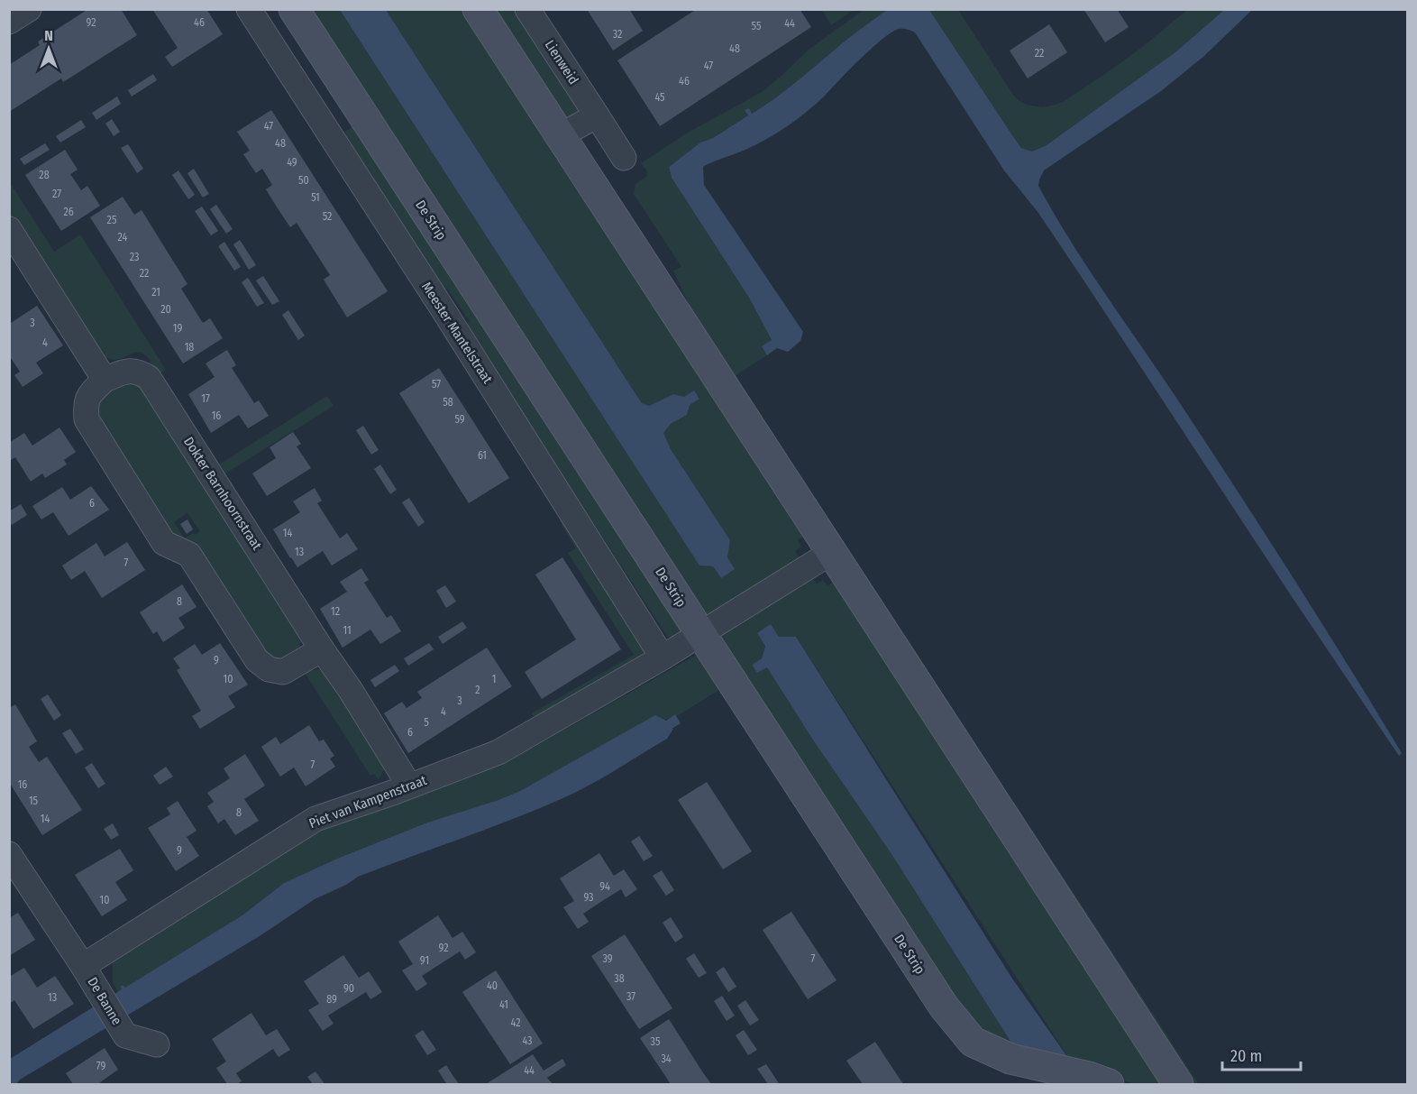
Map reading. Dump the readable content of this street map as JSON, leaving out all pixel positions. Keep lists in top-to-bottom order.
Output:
{
  "streets": {
    "street": [
      "Lienweid",
      "De Strip",
      "Meester Mantelstraat",
      "Dokter Barnhoornstraat",
      "Piet van Kampenstraat",
      "De Banne"
    ]
  },
  "crossings": [
    ["De Strip", "Piet van Kampenstraat"],
    ["Meester Mantelstraat", "Piet van Kampenstraat"],
    ["Dokter Barnhoornstraat", "Piet van Kampenstraat"],
    ["Piet van Kampenstraat", "De Banne"]
  ],
  "house_numbers": [
    "92",
    "46",
    "44",
    "55",
    "32",
    "48",
    "22",
    "47",
    "46",
    "45",
    "47",
    "48",
    "49",
    "28",
    "50",
    "27",
    "51",
    "26",
    "52",
    "25",
    "24",
    "23",
    "22",
    "21",
    "20",
    "3",
    "19",
    "4",
    "18",
    "57",
    "17",
    "58",
    "16",
    "59",
    "61",
    "6",
    "14",
    "13",
    "7",
    "8",
    "12",
    "11",
    "9",
    "10",
    "1",
    "2",
    "3",
    "4",
    "5",
    "6",
    "7",
    "16",
    "15",
    "8",
    "14",
    "9",
    "94",
    "93",
    "10",
    "92",
    "39",
    "7",
    "91",
    "38",
    "40",
    "90",
    "37",
    "13",
    "89",
    "41",
    "42",
    "43",
    "35",
    "34",
    "79",
    "44"
  ],
  "scale_bar": "20 m",
  "north": "top"
}
